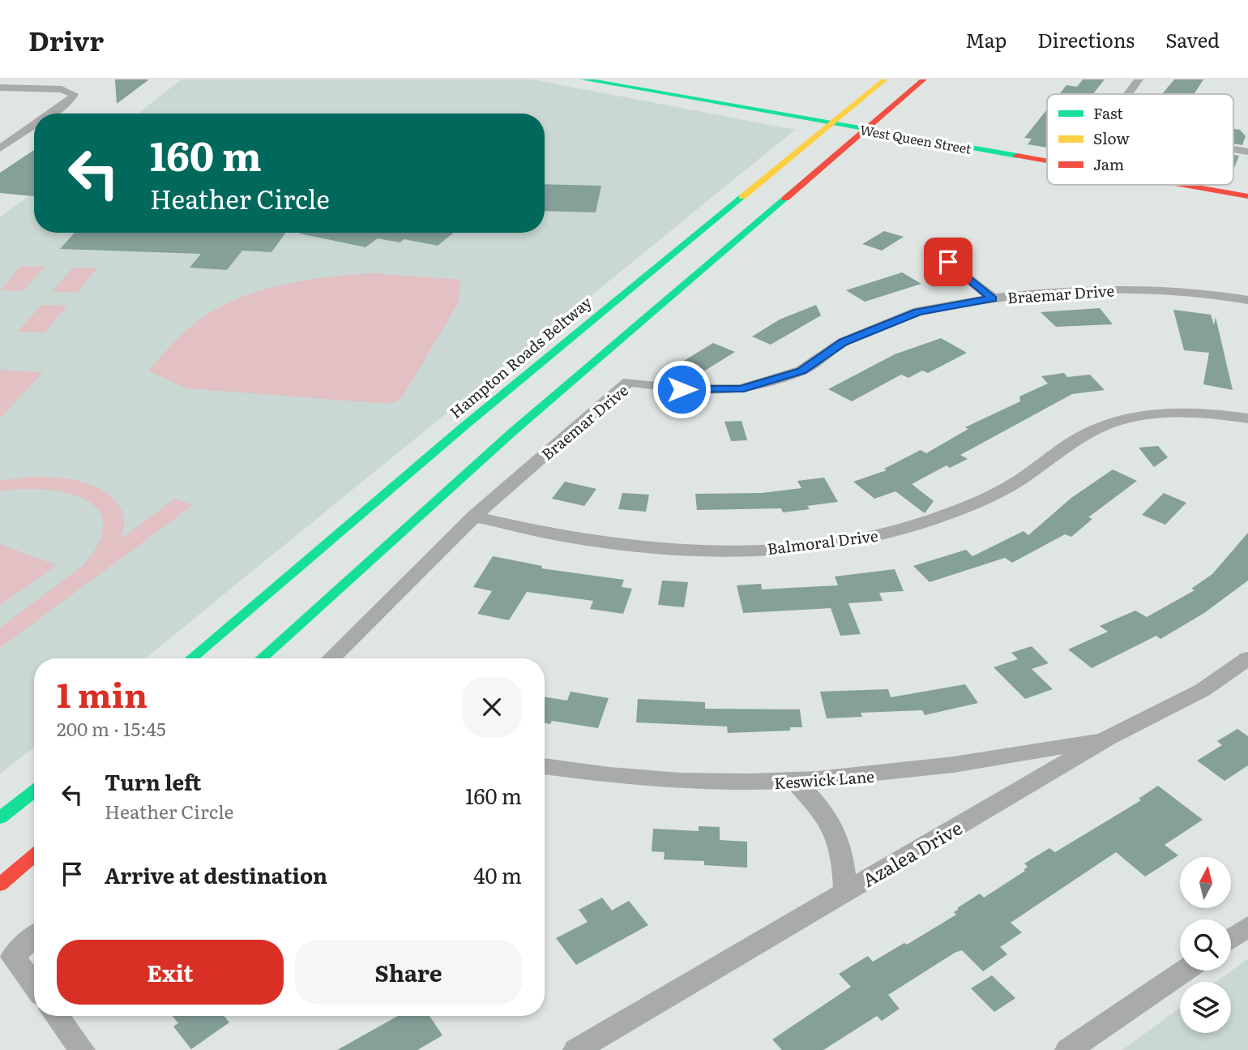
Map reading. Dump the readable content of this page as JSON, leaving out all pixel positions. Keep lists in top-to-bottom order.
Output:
{
  "streets": {
    "main road": ["West Queen Street", "Hampton Roads Beltway"],
    "street": [
      "Braemar Drive",
      "Balmoral Drive",
      "Keswick Lane",
      "Azalea Drive"
    ]
  },
  "crossings": [
    ["Braemar Drive", "Balmoral Drive"],
    ["Keswick Lane", "Azalea Drive"]
  ],
  "legend": ["Fast", "Slow", "Jam"],
  "north": "top",
  "page": {
    "header": "Drivr",
    "nav": ["Map", "Directions", "Saved"],
    "turn": ["160 m", "Heather Circle"],
    "heading": ["1 min", "200 m · 15:45"],
    "list": [
      {
        "name": "Turn left",
        "note": "Heather Circle",
        "value": "160 m"
      },
      {
        "name": "Arrive at destination",
        "value": "40 m"
      }
    ],
    "buttons": ["Exit", "Share"]
  }
}
